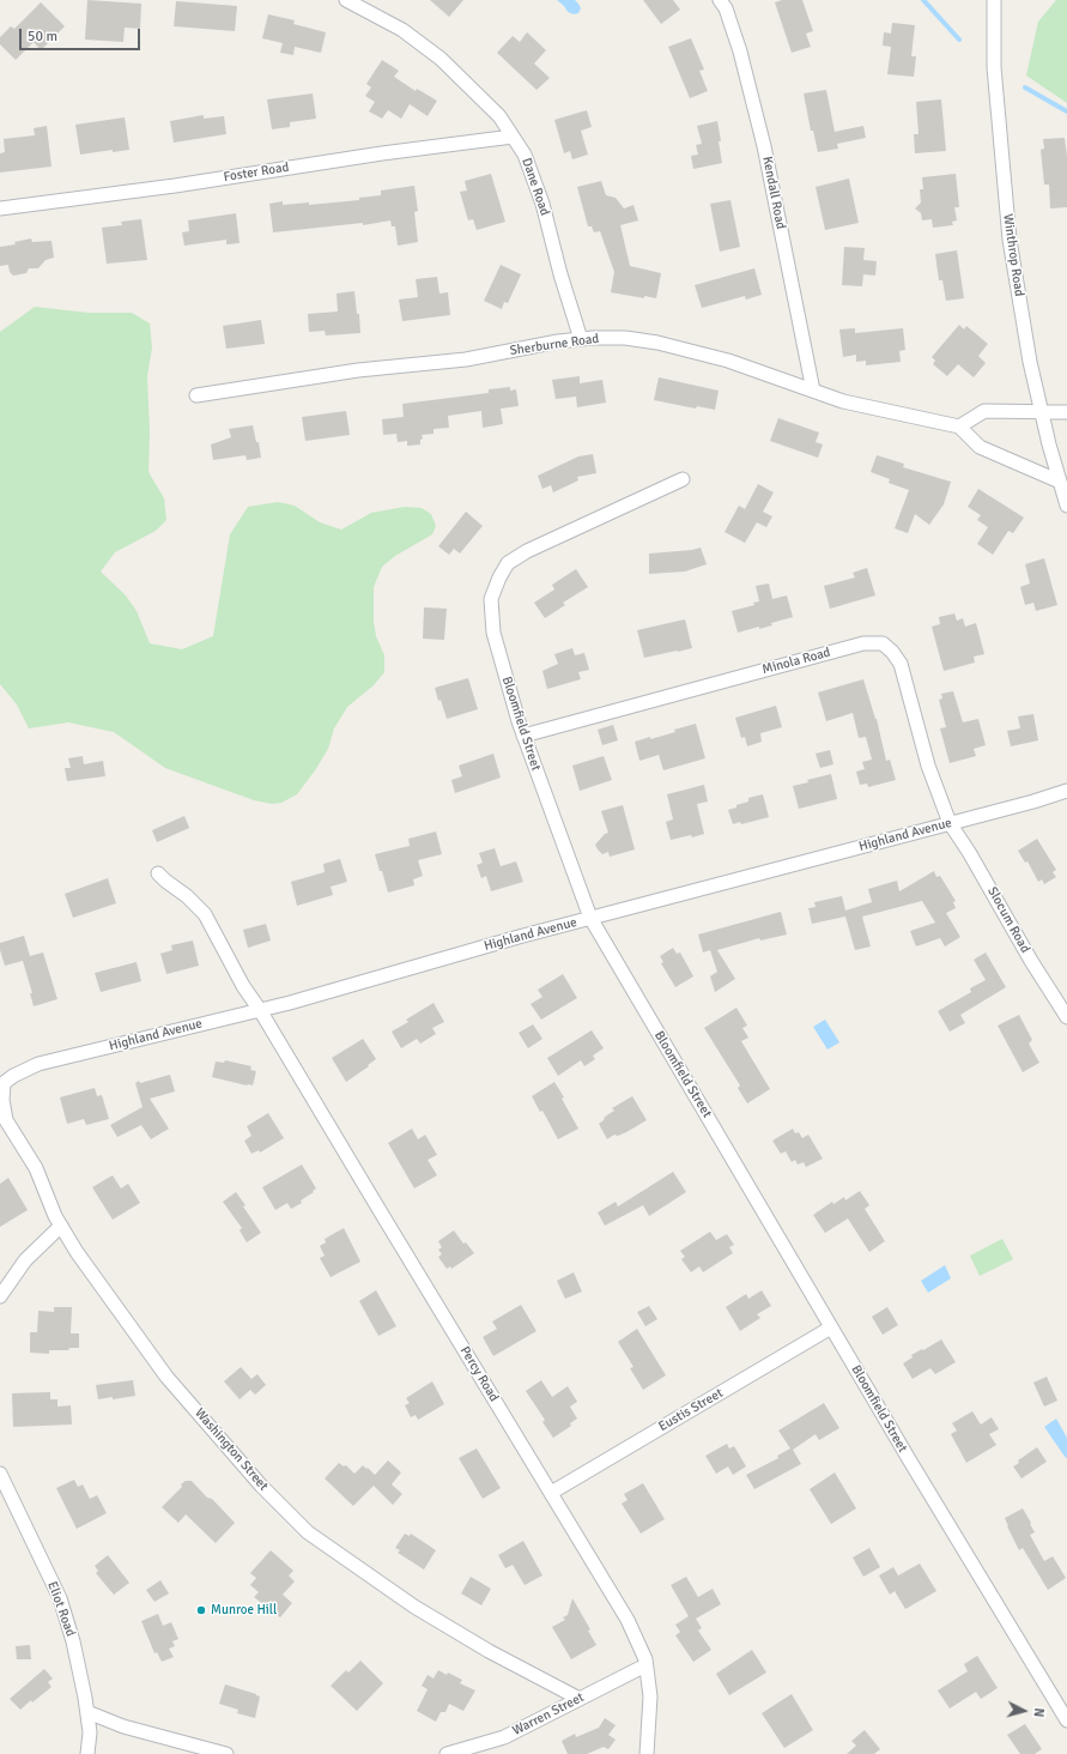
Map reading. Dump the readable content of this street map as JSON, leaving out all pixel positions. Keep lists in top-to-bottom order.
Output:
{
  "streets": {
    "street": [
      "Foster Road",
      "Dane Road",
      "Kendall Road",
      "Winthrop Road",
      "Sherburne Road",
      "Minola Road",
      "Bloomfield Street",
      "Highland Avenue",
      "Slocum Road",
      "Percy Road",
      "Eustis Street",
      "Washington Street",
      "Eliot Road",
      "Warren Street"
    ]
  },
  "crossings": [
    ["Foster Road", "Dane Road"],
    ["Dane Road", "Sherburne Road"],
    ["Kendall Road", "Sherburne Road"],
    ["Minola Road", "Bloomfield Street"],
    ["Minola Road", "Highland Avenue"],
    ["Minola Road", "Slocum Road"],
    ["Bloomfield Street", "Highland Avenue"],
    ["Bloomfield Street", "Eustis Street"],
    ["Highland Avenue", "Slocum Road"],
    ["Highland Avenue", "Percy Road"],
    ["Highland Avenue", "Washington Street"],
    ["Percy Road", "Eustis Street"],
    ["Percy Road", "Warren Street"],
    ["Washington Street", "Warren Street"]
  ],
  "places": ["Munroe Hill"],
  "scale_bar": "50 m",
  "north": "right"
}
